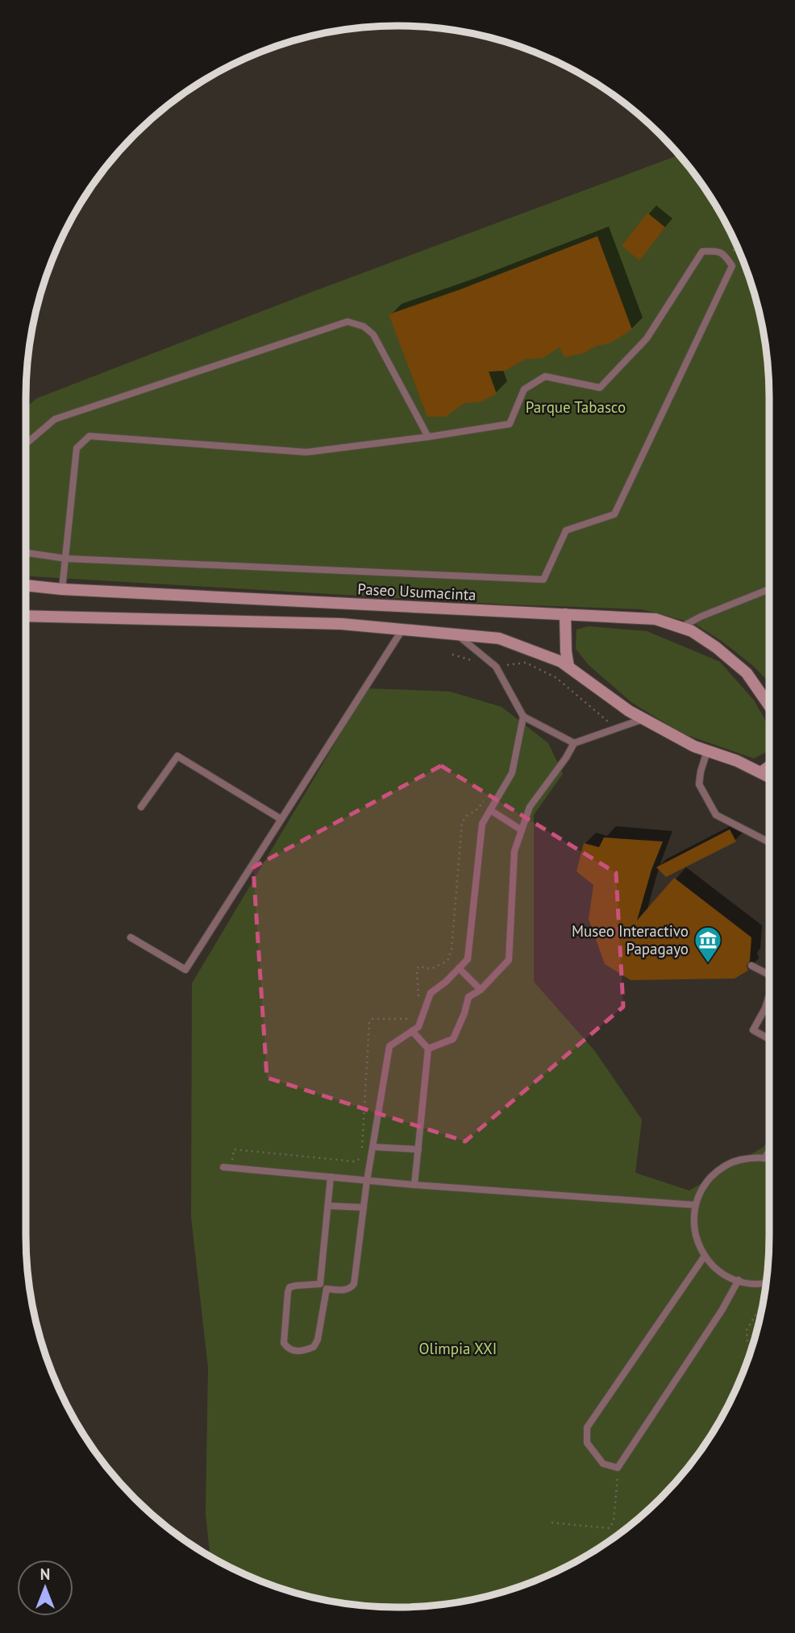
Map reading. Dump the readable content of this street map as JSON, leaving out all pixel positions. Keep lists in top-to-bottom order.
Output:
{
  "streets": {
    "main road": ["Paseo Usumacinta"]
  },
  "parks": ["Parque Tabasco", "Olimpia XXI"],
  "places": {
    "museum": ["Museo Interactivo Papagayo"]
  },
  "north": "top"
}
